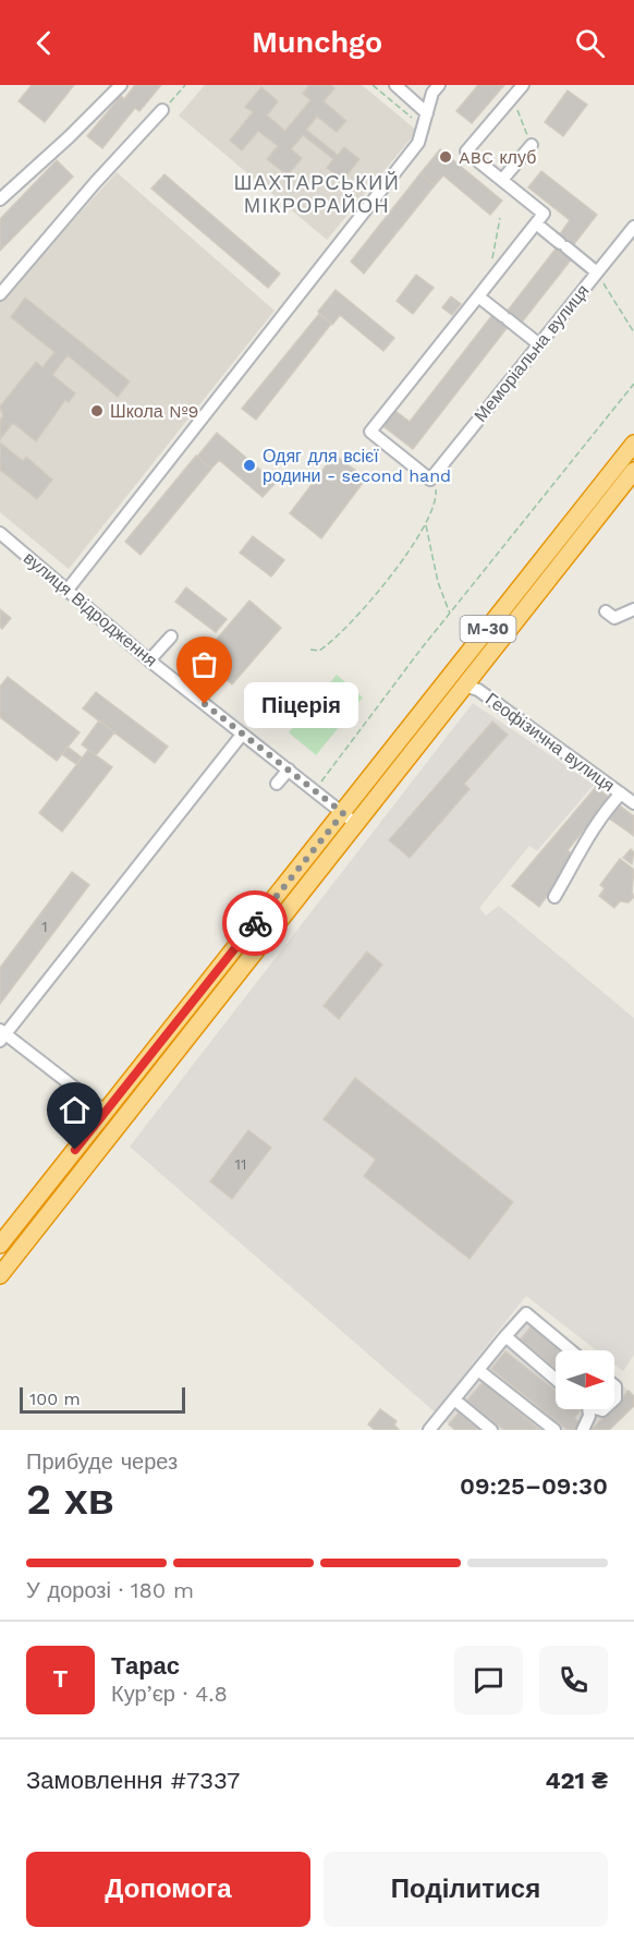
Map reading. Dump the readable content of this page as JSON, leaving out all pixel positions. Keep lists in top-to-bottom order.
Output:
{
  "streets": {
    "highway": ["М-30"],
    "street": ["Меморіальна вулиця", "вулиця Відродження", "Геофізична вулиця"]
  },
  "crossings": [
    ["вулиця Відродження", "М-30"],
    ["М-30", "Геофізична вулиця"]
  ],
  "districts": ["ШАХТАРСЬКИЙ МІКРОРАЙОН"],
  "places": [
    "ABC клуб",
    "Школа №9",
    "Одяг для всієї родини - second hand",
    "Піцерія"
  ],
  "house_numbers": ["1", "11"],
  "scale_bar": "100 m",
  "north": "right",
  "page": {
    "header": "Munchgo",
    "bubble": "Піцерія",
    "scale": "100 m",
    "heading": ["2 хв", "Прибуде через", "09:25–09:30"],
    "panel": [
      "Тарас",
      "Кур’єр · 4.8",
      "Замовлення #7337",
      "421 ₴"
    ],
    "bar": "У дорозі · 180 m",
    "round": "Т",
    "buttons": ["Допомога", "Поділитися"]
  }
}
